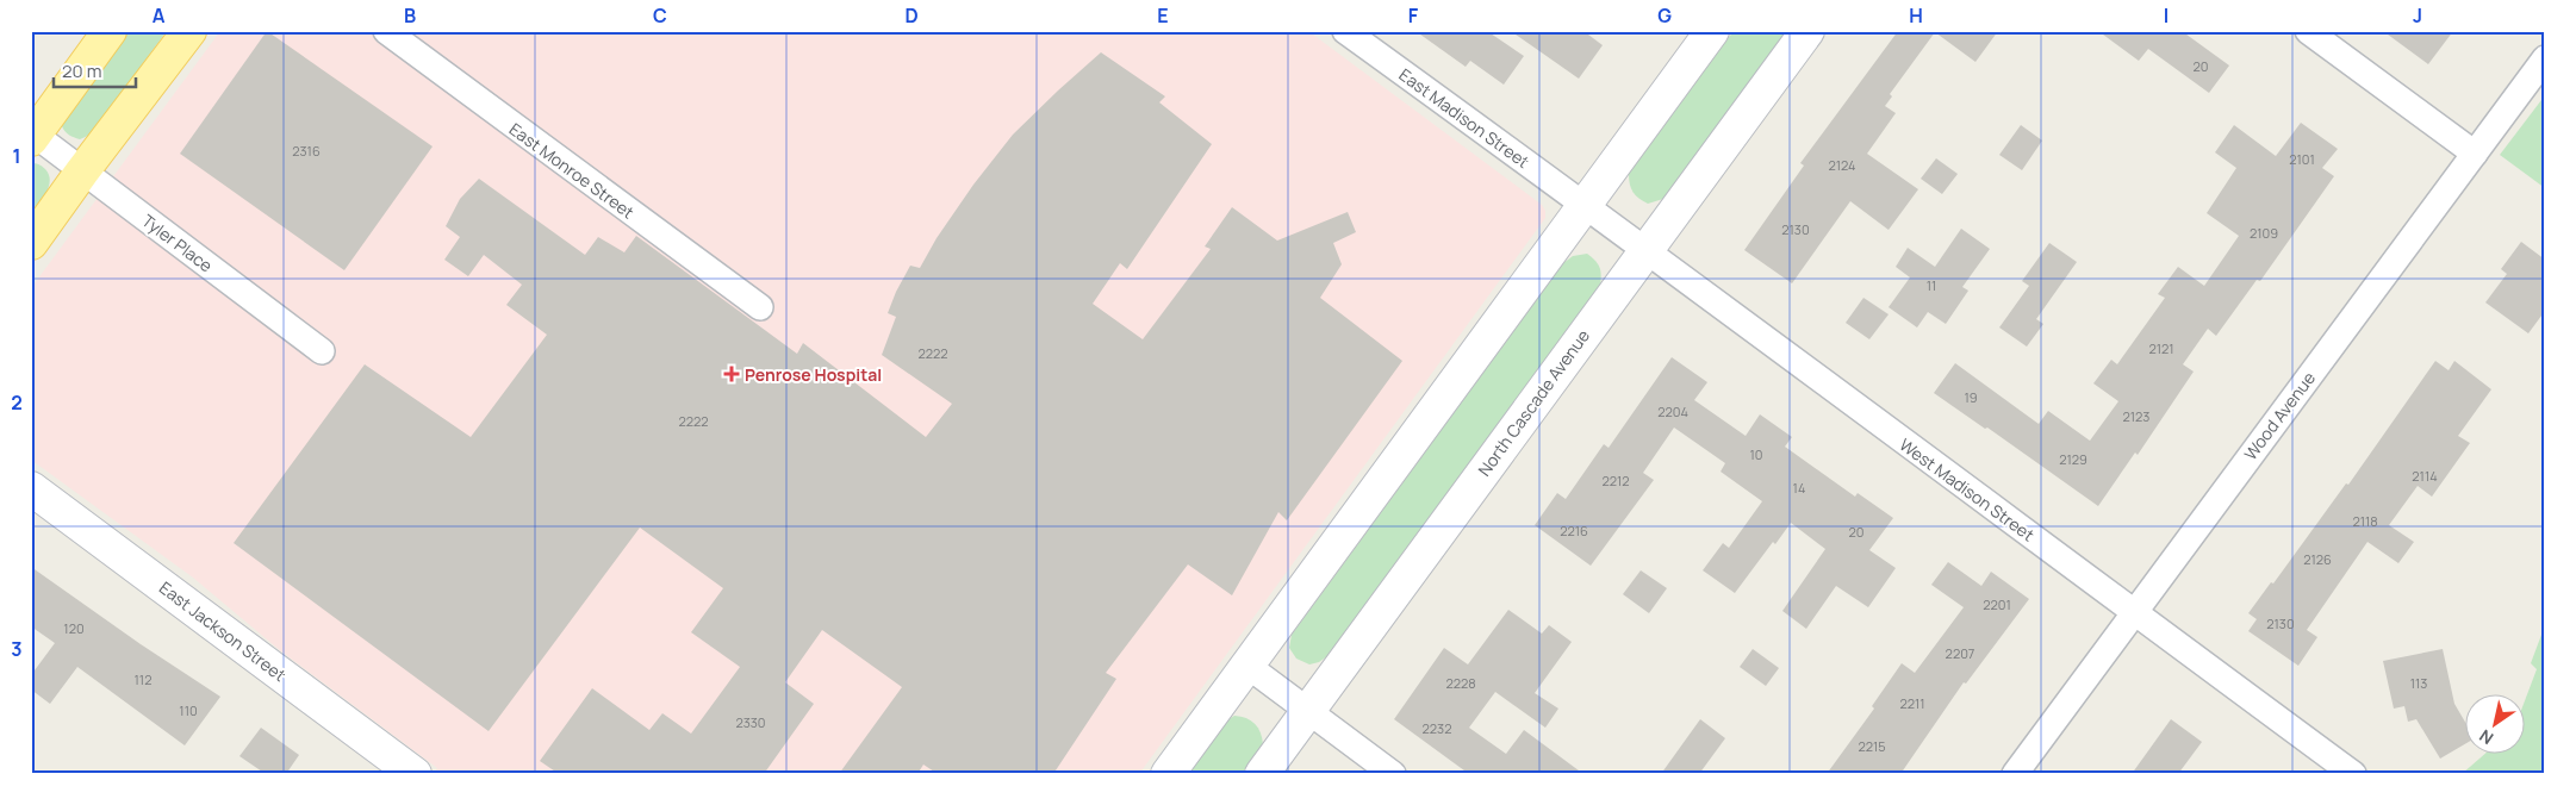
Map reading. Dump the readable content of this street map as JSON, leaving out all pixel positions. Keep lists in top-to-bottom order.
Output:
{
  "streets": {
    "main road": ["North Cascade Avenue", "East Jackson Street"],
    "street": [
      "East Madison Street",
      "East Monroe Street",
      "Tyler Place",
      "Wood Avenue",
      "West Madison Street"
    ]
  },
  "crossings": [
    ["East Madison Street", "West Madison Street"],
    ["North Cascade Avenue", "West Madison Street"],
    ["Wood Avenue", "West Madison Street"]
  ],
  "places": {
    "health": ["Penrose Hospital"]
  },
  "house_numbers": [
    "20",
    "2316",
    "2101",
    "2124",
    "2130",
    "2109",
    "11",
    "2121",
    "2222",
    "19",
    "2204",
    "2123",
    "2222",
    "10",
    "2129",
    "2114",
    "2212",
    "14",
    "2118",
    "2216",
    "20",
    "2126",
    "2201",
    "2130",
    "120",
    "2207",
    "112",
    "2228",
    "113",
    "2211",
    "110",
    "2330",
    "2232",
    "2215"
  ],
  "scale_bar": "20 m",
  "north": "bottom left",
  "grid": {
    "columns": [
      "A",
      "B",
      "C",
      "D",
      "E",
      "F",
      "G",
      "H",
      "I",
      "J"
    ],
    "rows": ["1", "2", "3"]
  }
}
